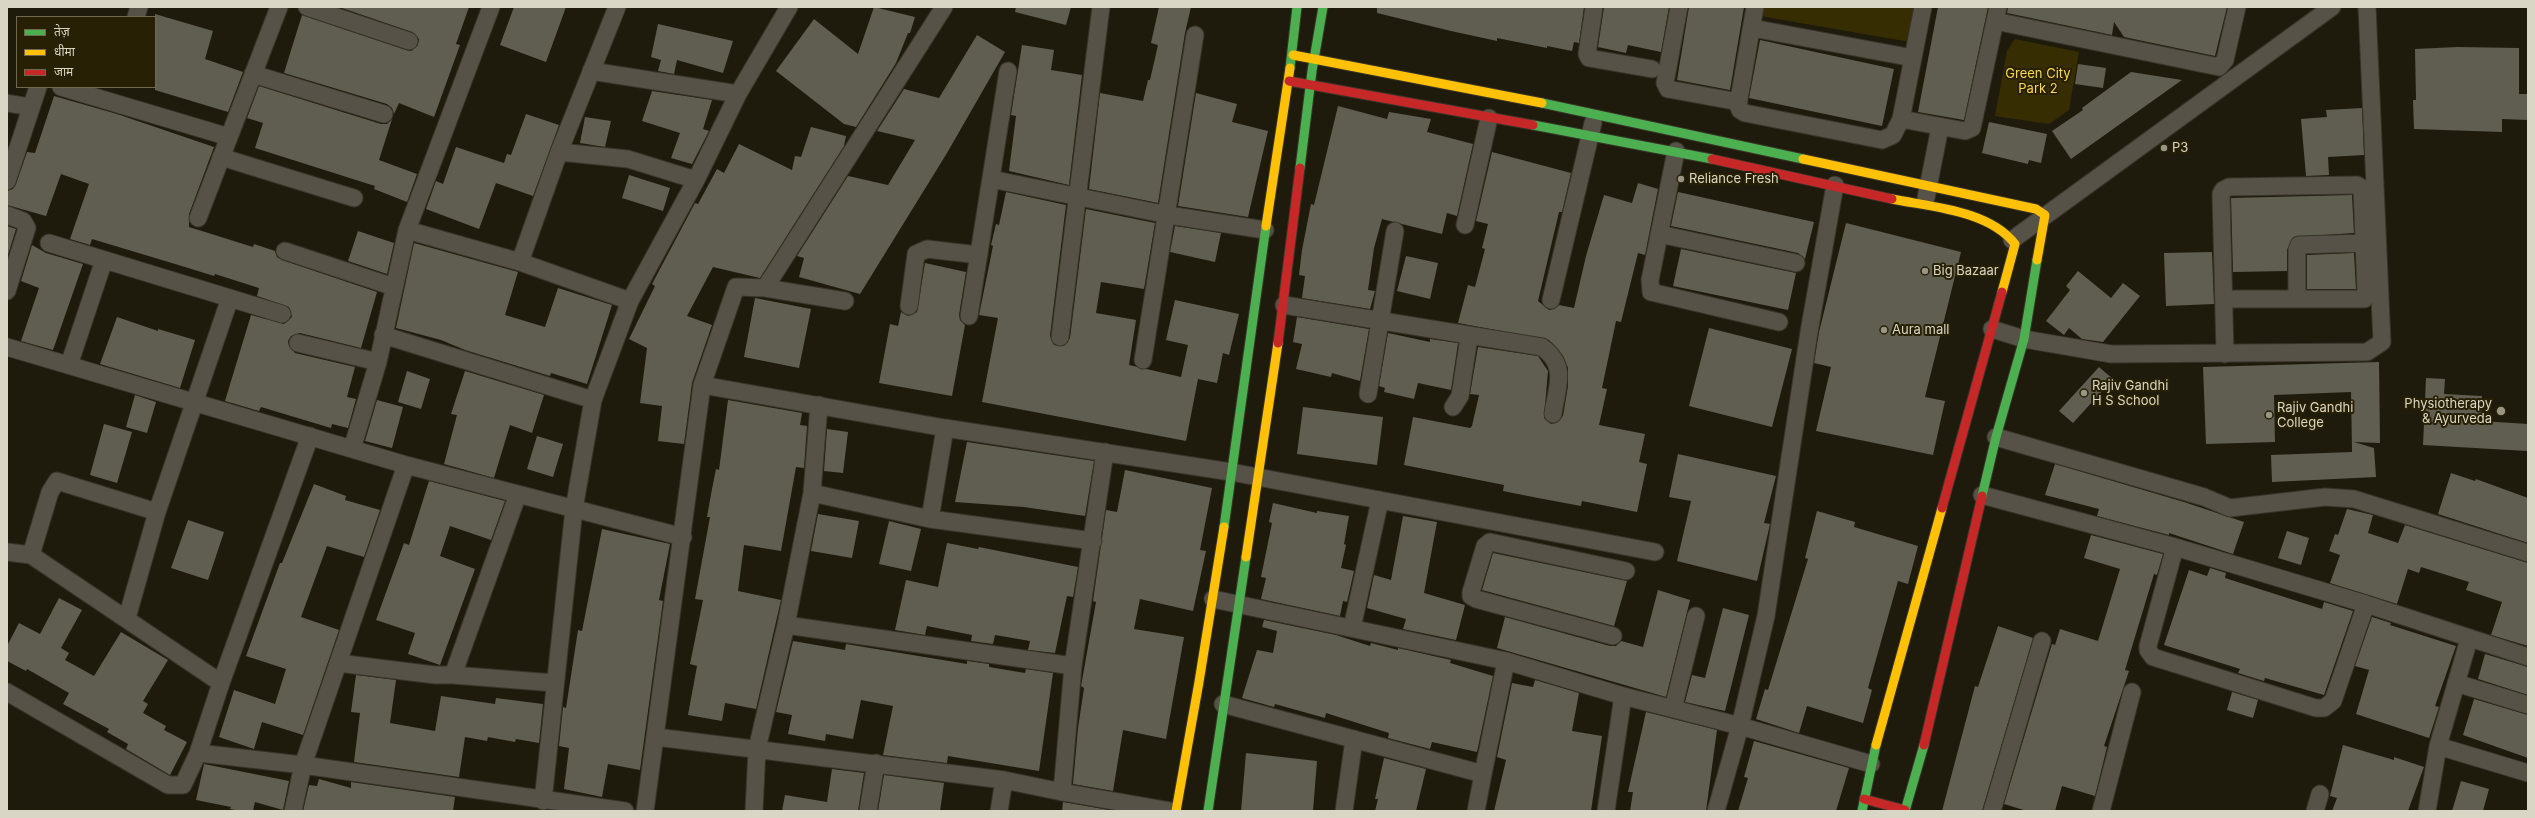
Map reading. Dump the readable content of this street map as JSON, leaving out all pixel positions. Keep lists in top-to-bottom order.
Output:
{
  "parks": ["Green City Park 2"],
  "places": [
    "P3",
    "Reliance Fresh",
    "Big Bazaar",
    "Aura mall",
    "Rajiv Gandhi H S School",
    "Physiotherapy & Ayurveda",
    "Rajiv Gandhi College"
  ],
  "legend": ["तेज़", "धीमा", "जाम"]
}
